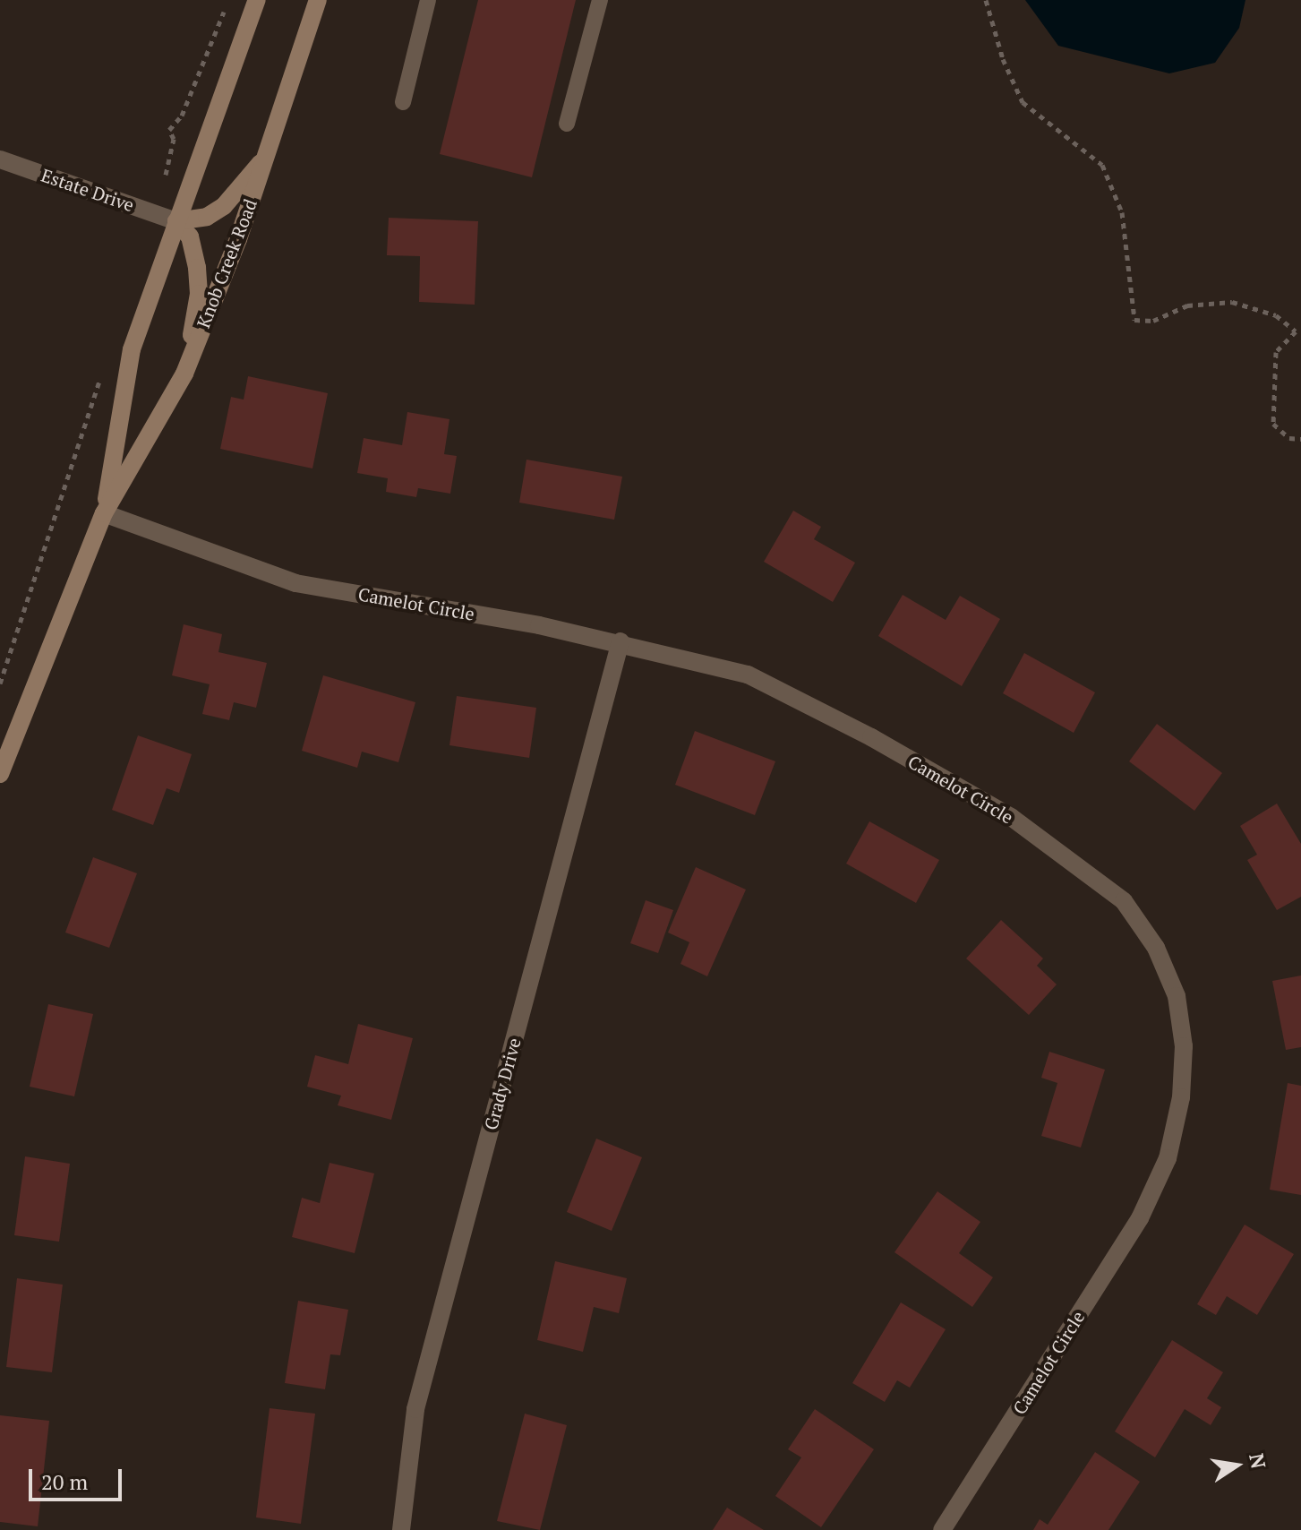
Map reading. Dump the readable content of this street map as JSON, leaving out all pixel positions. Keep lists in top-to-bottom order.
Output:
{
  "streets": {
    "main road": ["Knob Creek Road"],
    "street": ["Estate Drive", "Camelot Circle", "Grady Drive"]
  },
  "crossings": [
    ["Estate Drive", "Knob Creek Road"],
    ["Knob Creek Road", "Camelot Circle"],
    ["Camelot Circle", "Grady Drive"]
  ],
  "scale_bar": "20 m",
  "north": "right"
}
